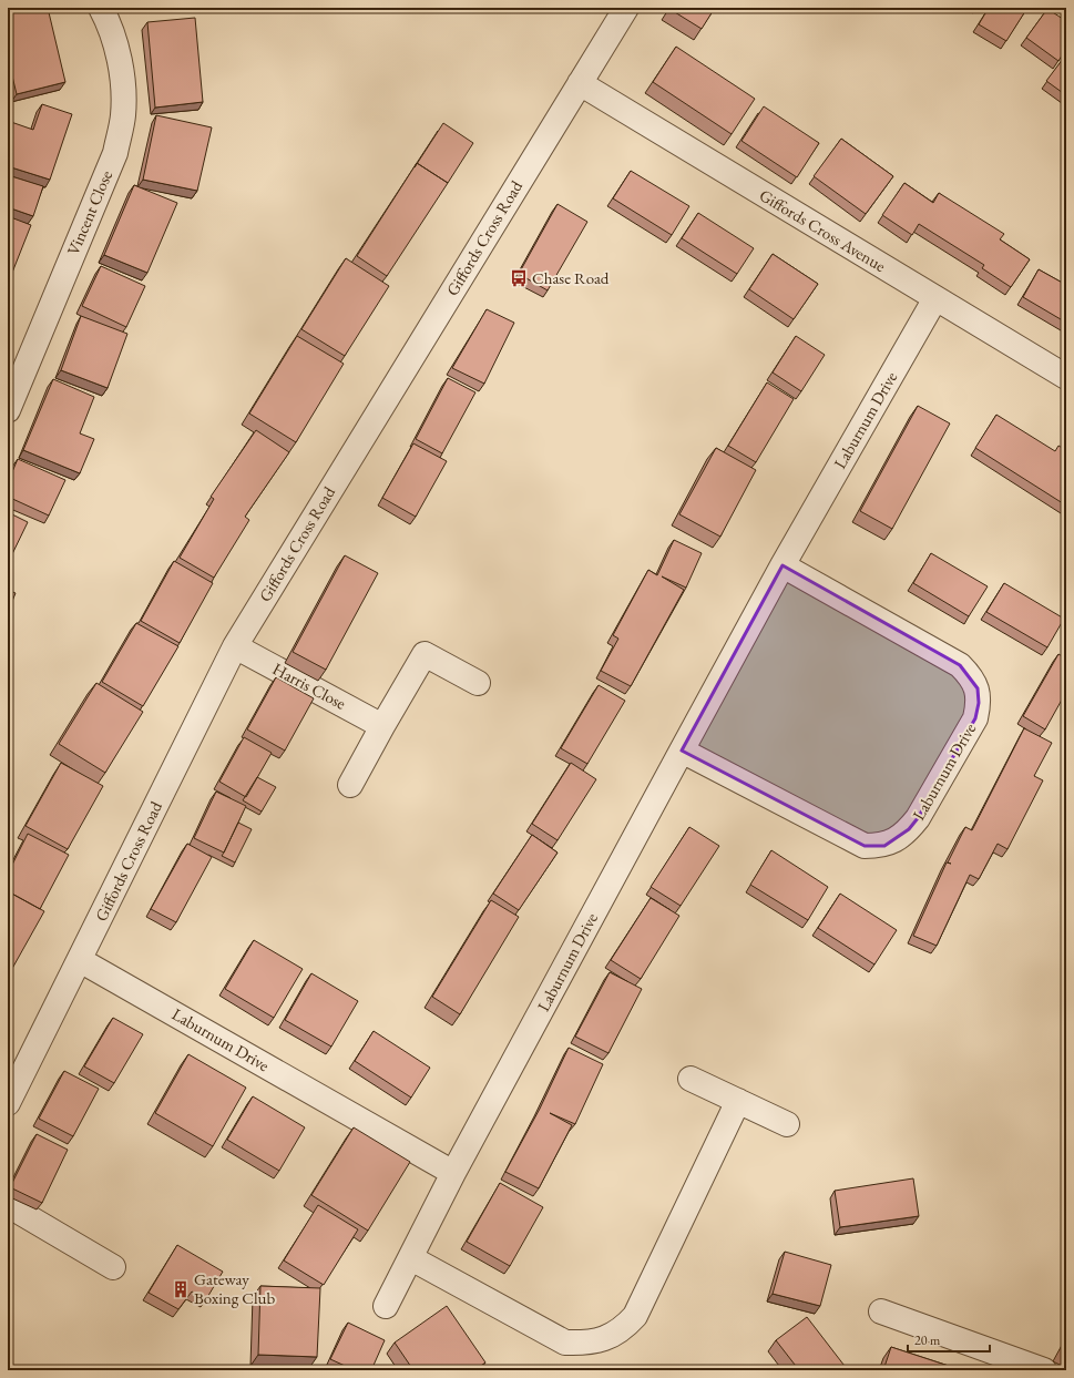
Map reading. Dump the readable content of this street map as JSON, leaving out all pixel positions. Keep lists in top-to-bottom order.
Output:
{
  "streets": {
    "street": [
      "Vincent Close",
      "Giffords Cross Avenue",
      "Giffords Cross Road",
      "Laburnum Drive",
      "Harris Close"
    ]
  },
  "crossings": [
    ["Giffords Cross Avenue", "Giffords Cross Road"],
    ["Giffords Cross Avenue", "Laburnum Drive"],
    ["Giffords Cross Road", "Laburnum Drive"],
    ["Giffords Cross Road", "Harris Close"]
  ],
  "places": {
    "bus stop": ["Chase Road"],
    "building": ["Gateway Boxing Club"]
  },
  "scale_bar": "20 m"
}
